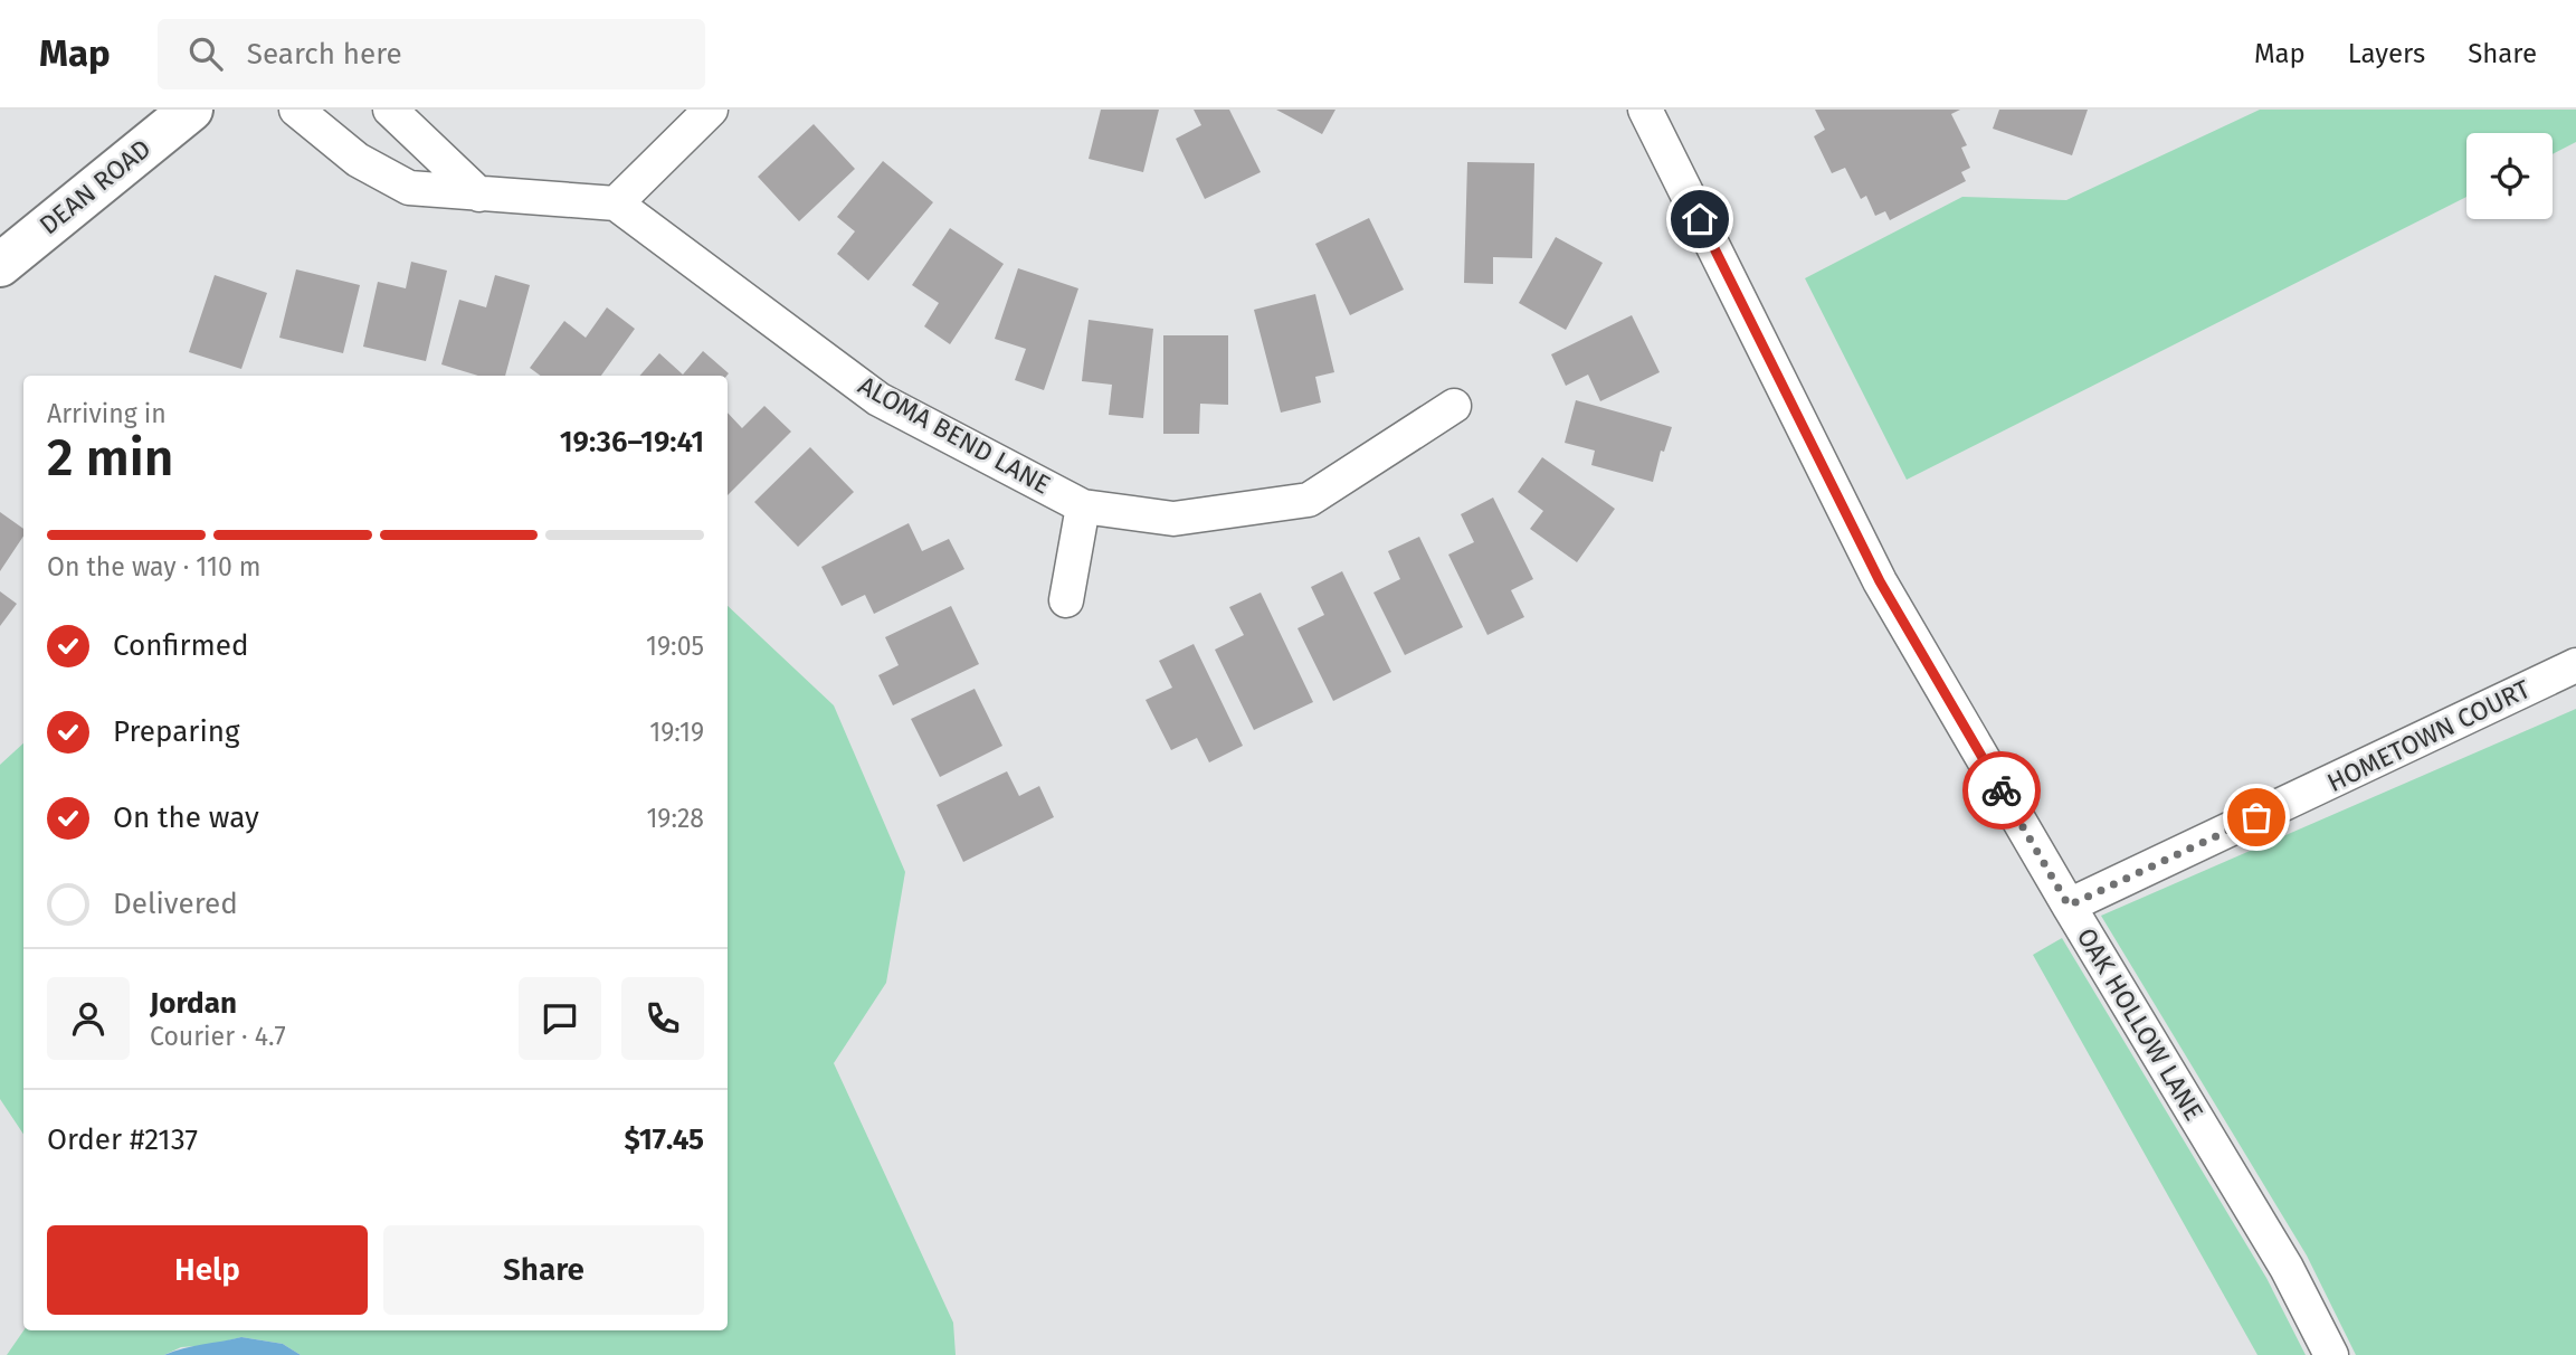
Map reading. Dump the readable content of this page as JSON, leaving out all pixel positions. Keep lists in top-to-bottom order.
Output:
{
  "streets": {
    "main road": ["DEAN ROAD"],
    "street": ["ALOMA BEND LANE", "HOMETOWN COURT", "OAK HOLLOW LANE"]
  },
  "crossings": [
    ["HOMETOWN COURT", "OAK HOLLOW LANE"]
  ],
  "page": {
    "header": "Map",
    "search": "Search here",
    "nav": ["Map", "Layers", "Share"],
    "heading": ["2 min", "Arriving in", "19:36–19:41"],
    "panel": [
      "Jordan",
      "Courier · 4.7",
      "Order #2137",
      "$17.45"
    ],
    "bar": "On the way · 110 m",
    "list": [
      ["Confirmed", "19:05"],
      ["Preparing", "19:19"],
      ["On the way", "19:28"],
      "Delivered"
    ],
    "buttons": ["Help", "Share"]
  }
}
